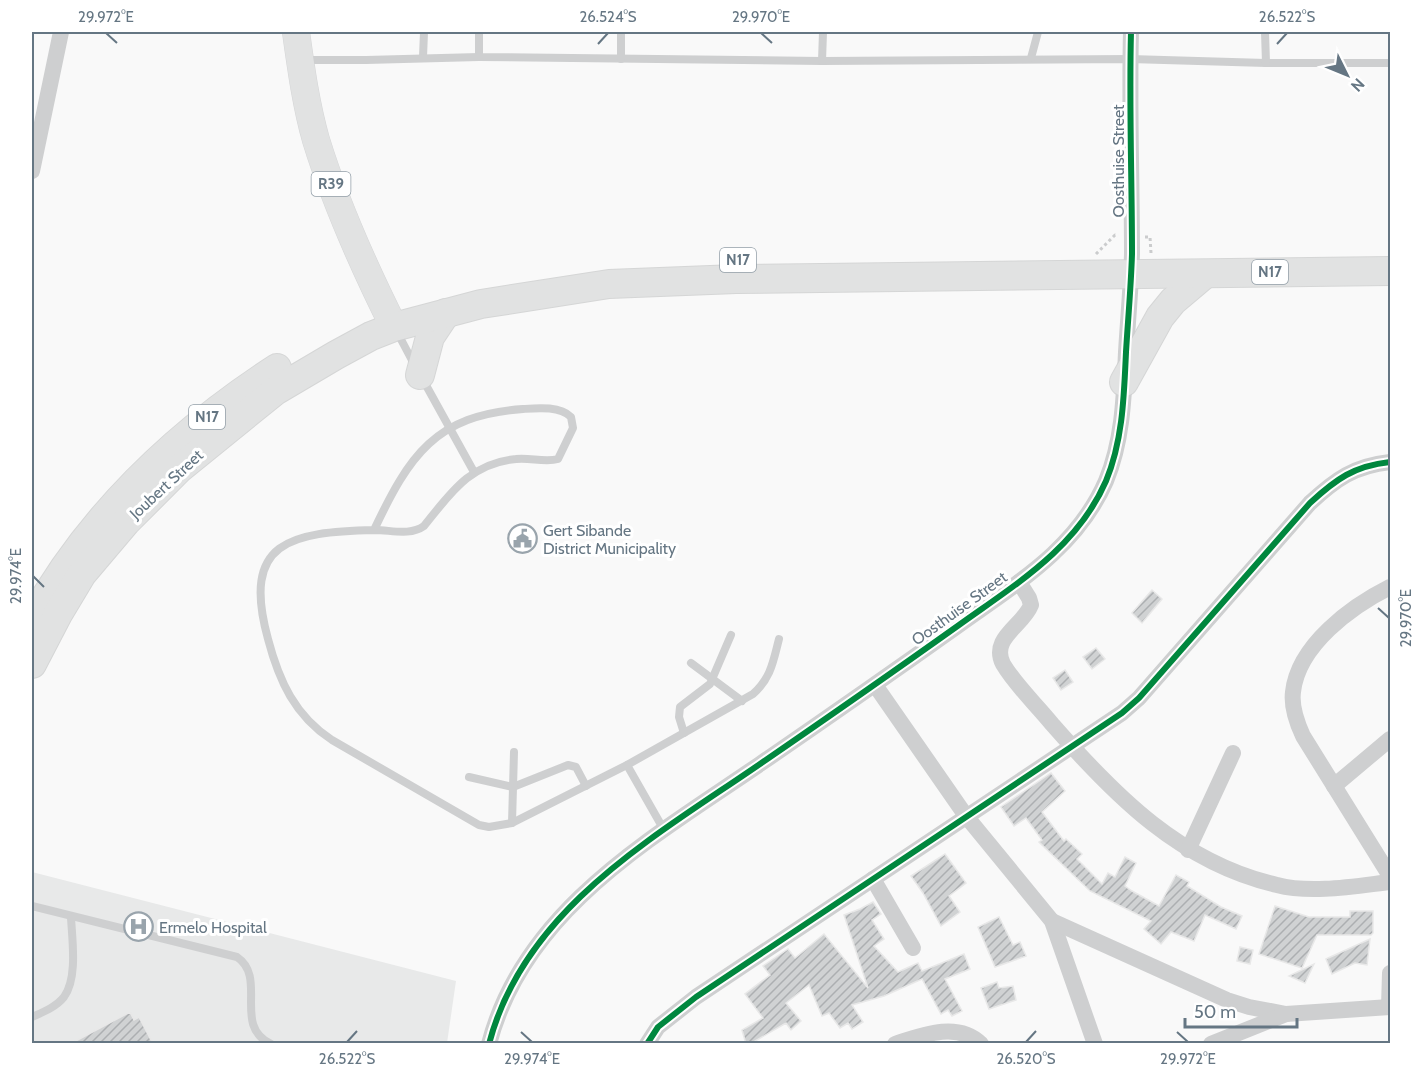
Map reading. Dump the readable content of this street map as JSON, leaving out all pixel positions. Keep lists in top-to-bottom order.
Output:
{
  "streets": {
    "highway": ["N17", "Joubert Street"],
    "main road": ["R39"],
    "street": ["Oosthuise Street"]
  },
  "crossings": [
    ["Oosthuise Street", "N17"],
    ["R39", "N17"],
    ["R39", "Joubert Street"],
    ["N17", "Joubert Street"]
  ],
  "places": {
    "public building": ["Gert Sibande District Municipality"],
    "hospital": ["Ermelo Hospital"]
  },
  "scale_bar": "50 m",
  "north": "bottom right",
  "coordinates": [
    "29.972°E",
    "26.524°S",
    "29.970°E",
    "26.522°S",
    "29.974°E",
    "26.520°S"
  ]
}
